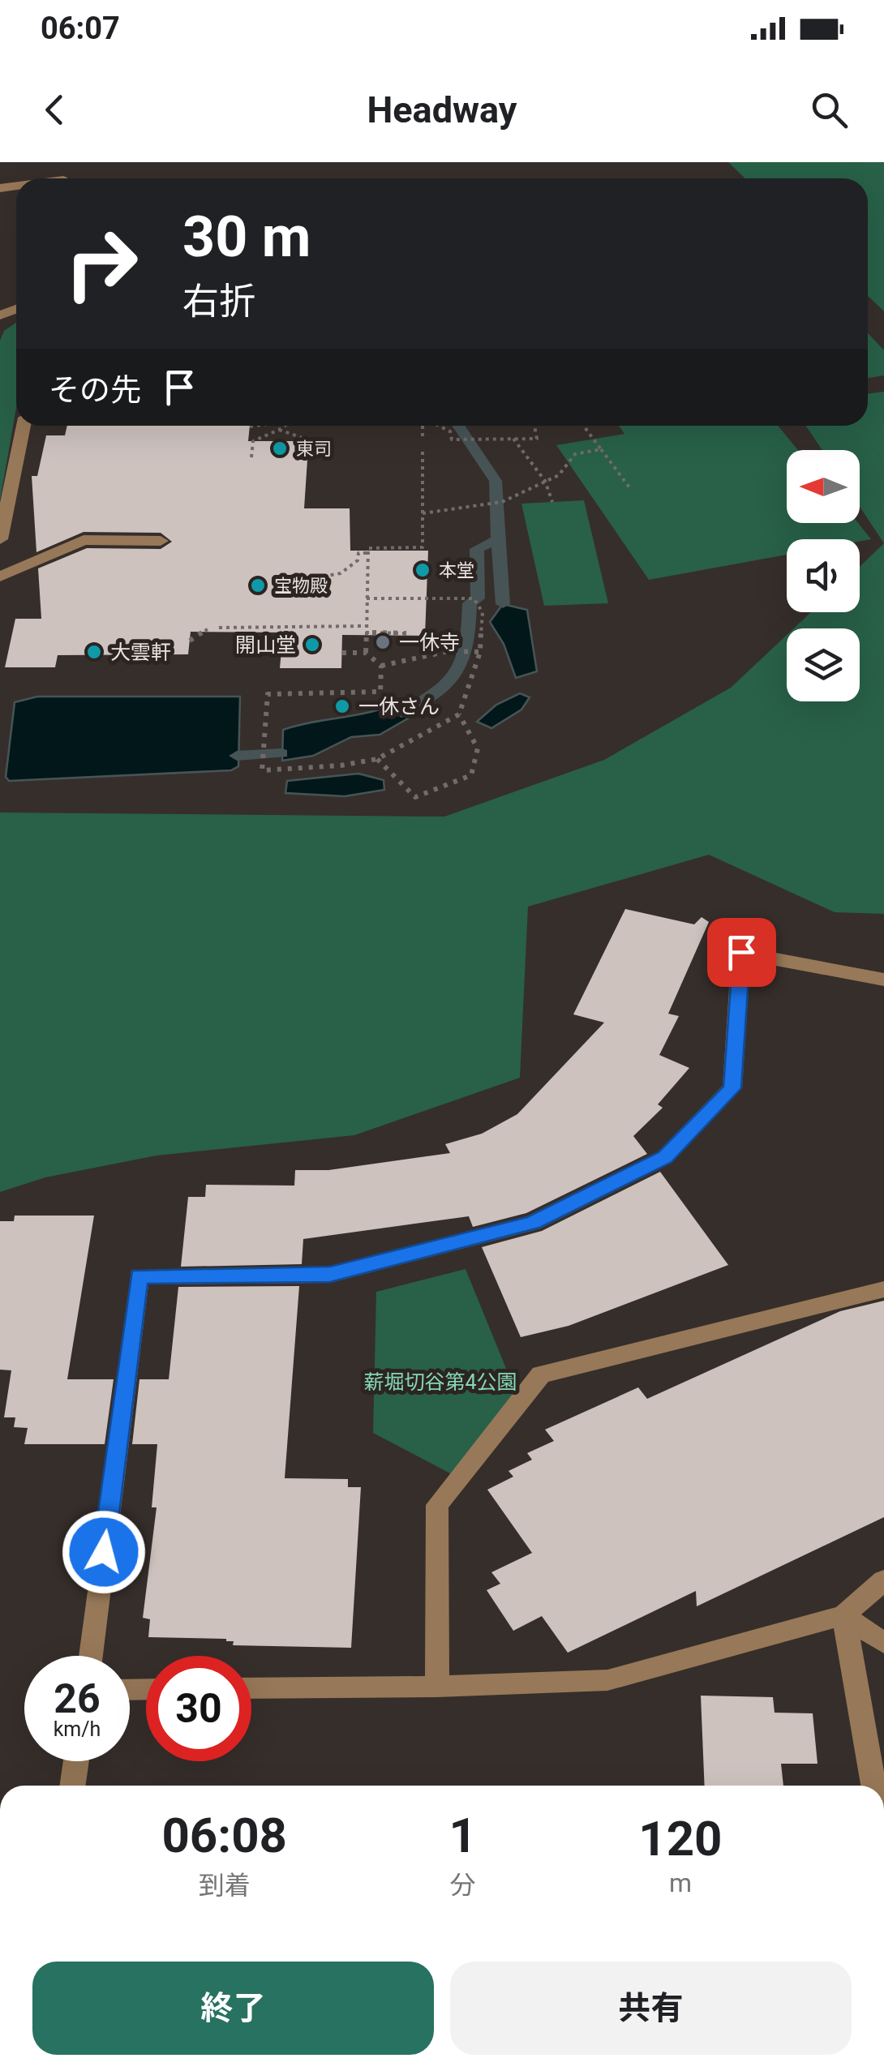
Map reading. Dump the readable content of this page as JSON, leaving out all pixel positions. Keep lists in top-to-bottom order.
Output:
{
  "parks": ["薪堀切谷第4公園"],
  "places": [
    "東司",
    "本堂",
    "宝物殿",
    "一休寺",
    "開山堂",
    "大雲軒",
    "一休さん"
  ],
  "north": "left",
  "page": {
    "status": "06:07",
    "header": "Headway",
    "turn": ["30 m", "右折"],
    "then": "その先",
    "speed": "26 km/h",
    "limit": "30",
    "eta": [
      "06:08",
      "到着",
      "1",
      "分",
      "120",
      "m"
    ],
    "buttons": ["終了", "共有"]
  }
}
